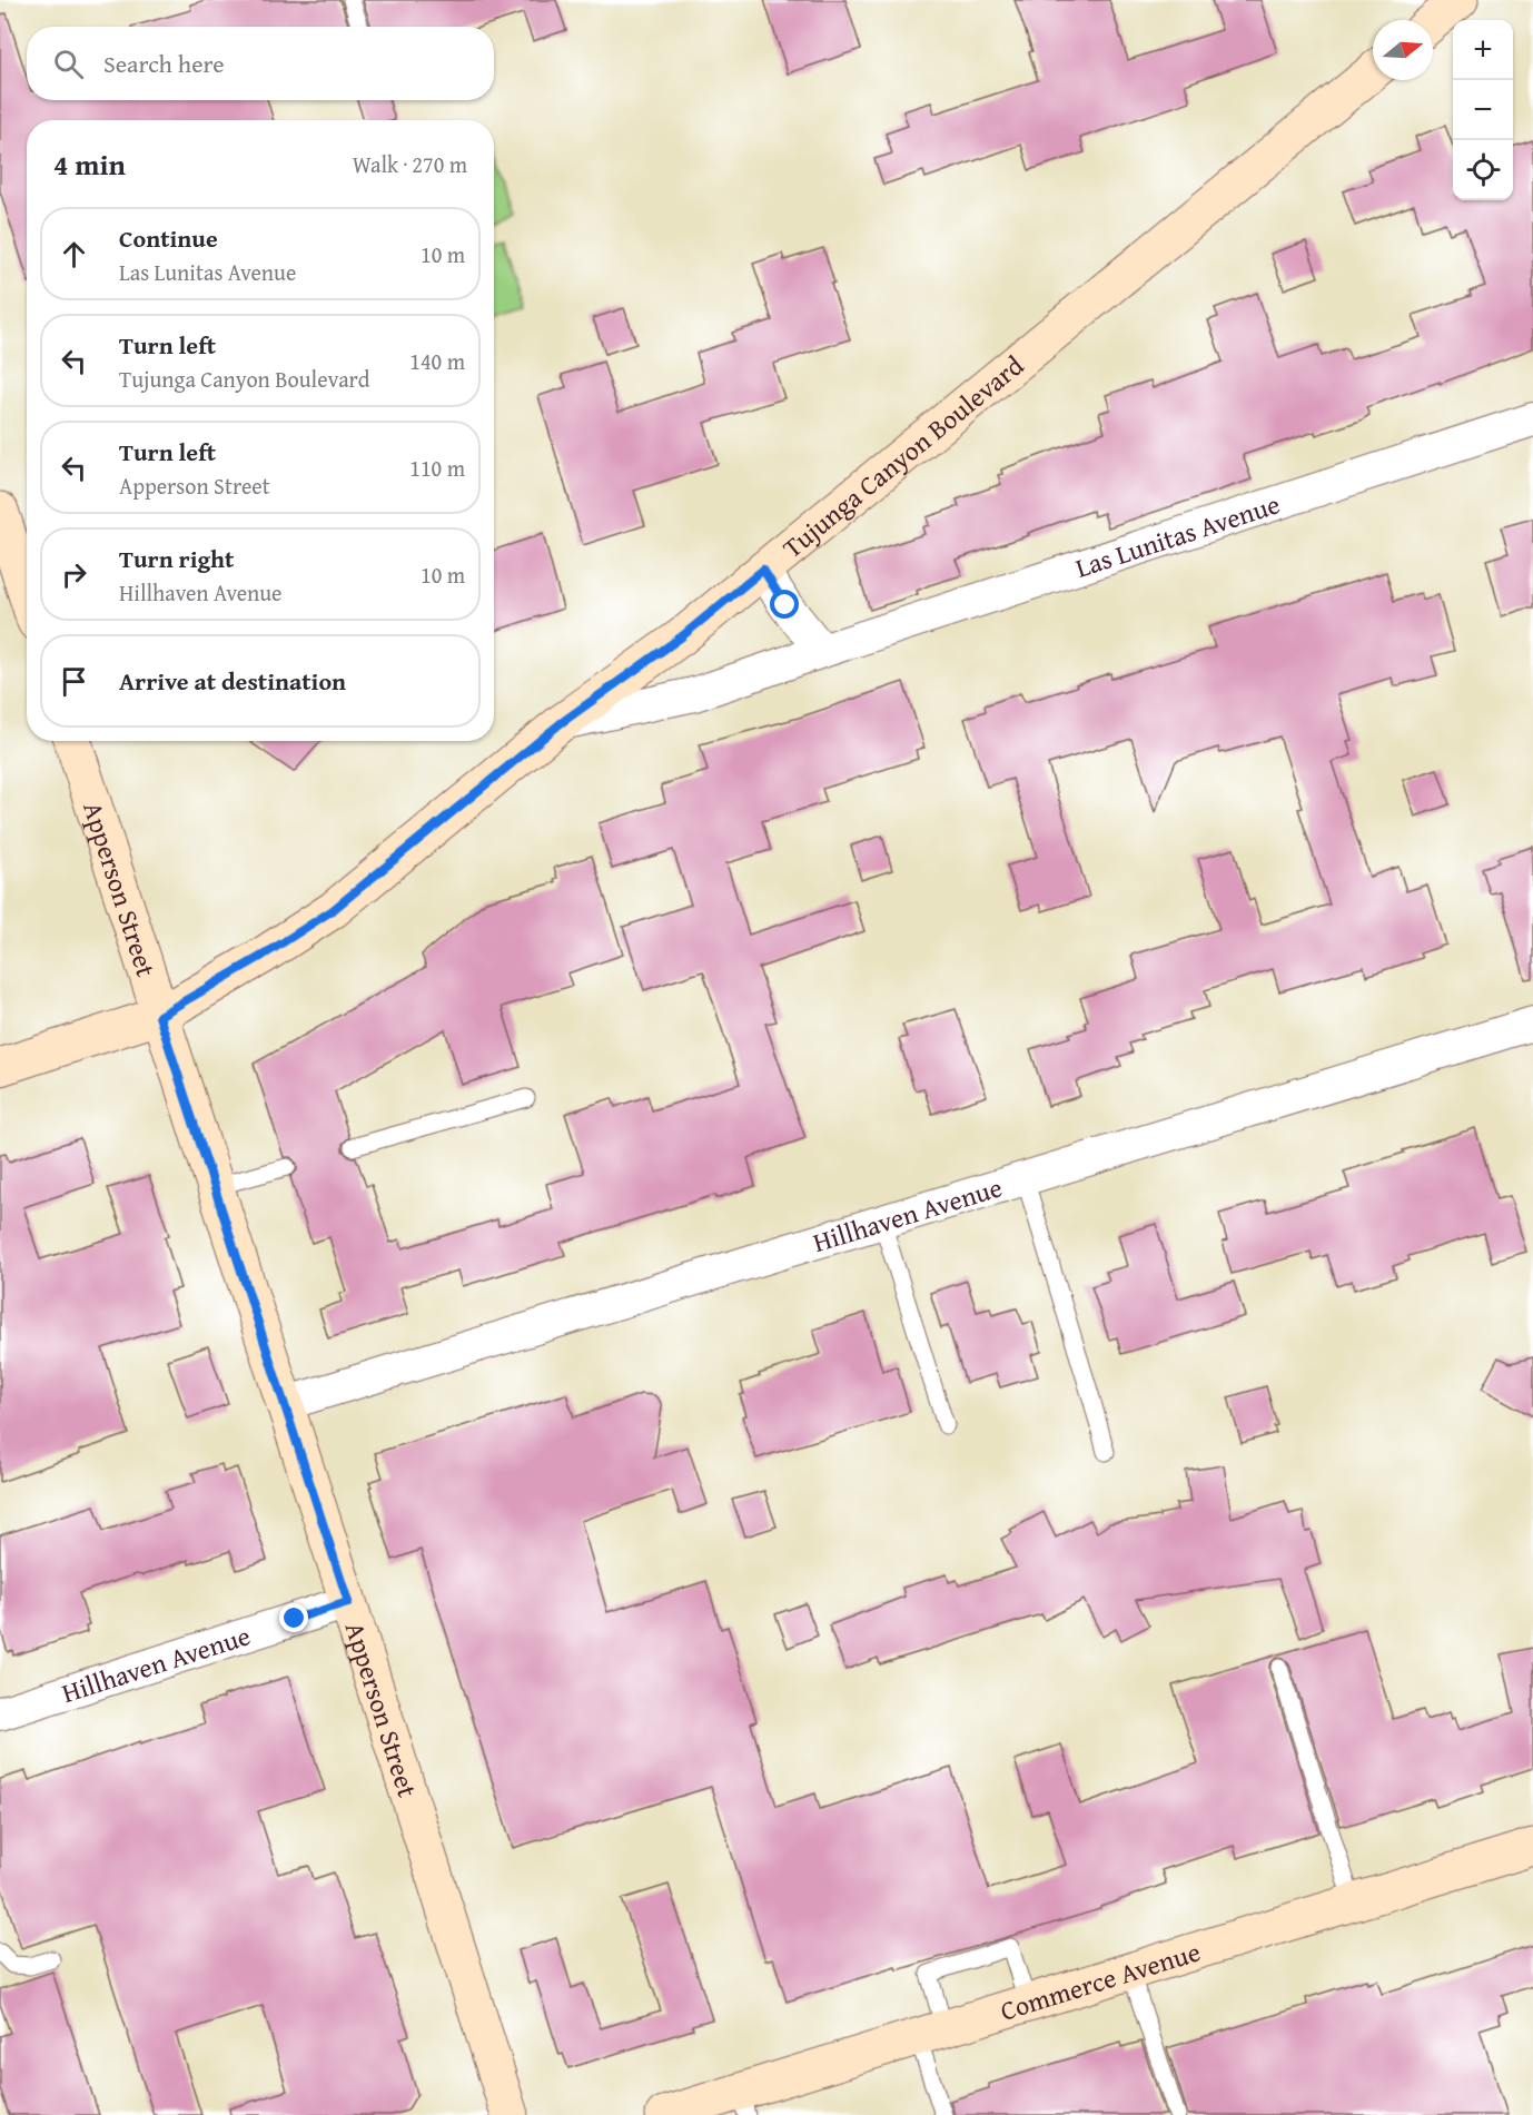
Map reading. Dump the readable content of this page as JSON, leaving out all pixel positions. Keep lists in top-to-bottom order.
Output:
{
  "streets": {
    "street": [
      "Tujunga Canyon Boulevard",
      "Las Lunitas Avenue",
      "Apperson Street",
      "Hillhaven Avenue",
      "Commerce Avenue"
    ]
  },
  "crossings": [
    ["Tujunga Canyon Boulevard", "Las Lunitas Avenue"],
    ["Tujunga Canyon Boulevard", "Apperson Street"],
    ["Apperson Street", "Hillhaven Avenue"]
  ],
  "north": "right",
  "page": {
    "map_buttons": ["+", "−"],
    "search": "Search here",
    "heading": ["4 min", "Walk · 270 m"],
    "list": [
      ["Continue", "Las Lunitas Avenue", "10 m"],
      ["Turn left", "Tujunga Canyon Boulevard", "140 m"],
      ["Turn left", "Apperson Street", "110 m"],
      ["Turn right", "Hillhaven Avenue", "10 m"],
      "Arrive at destination"
    ]
  }
}
